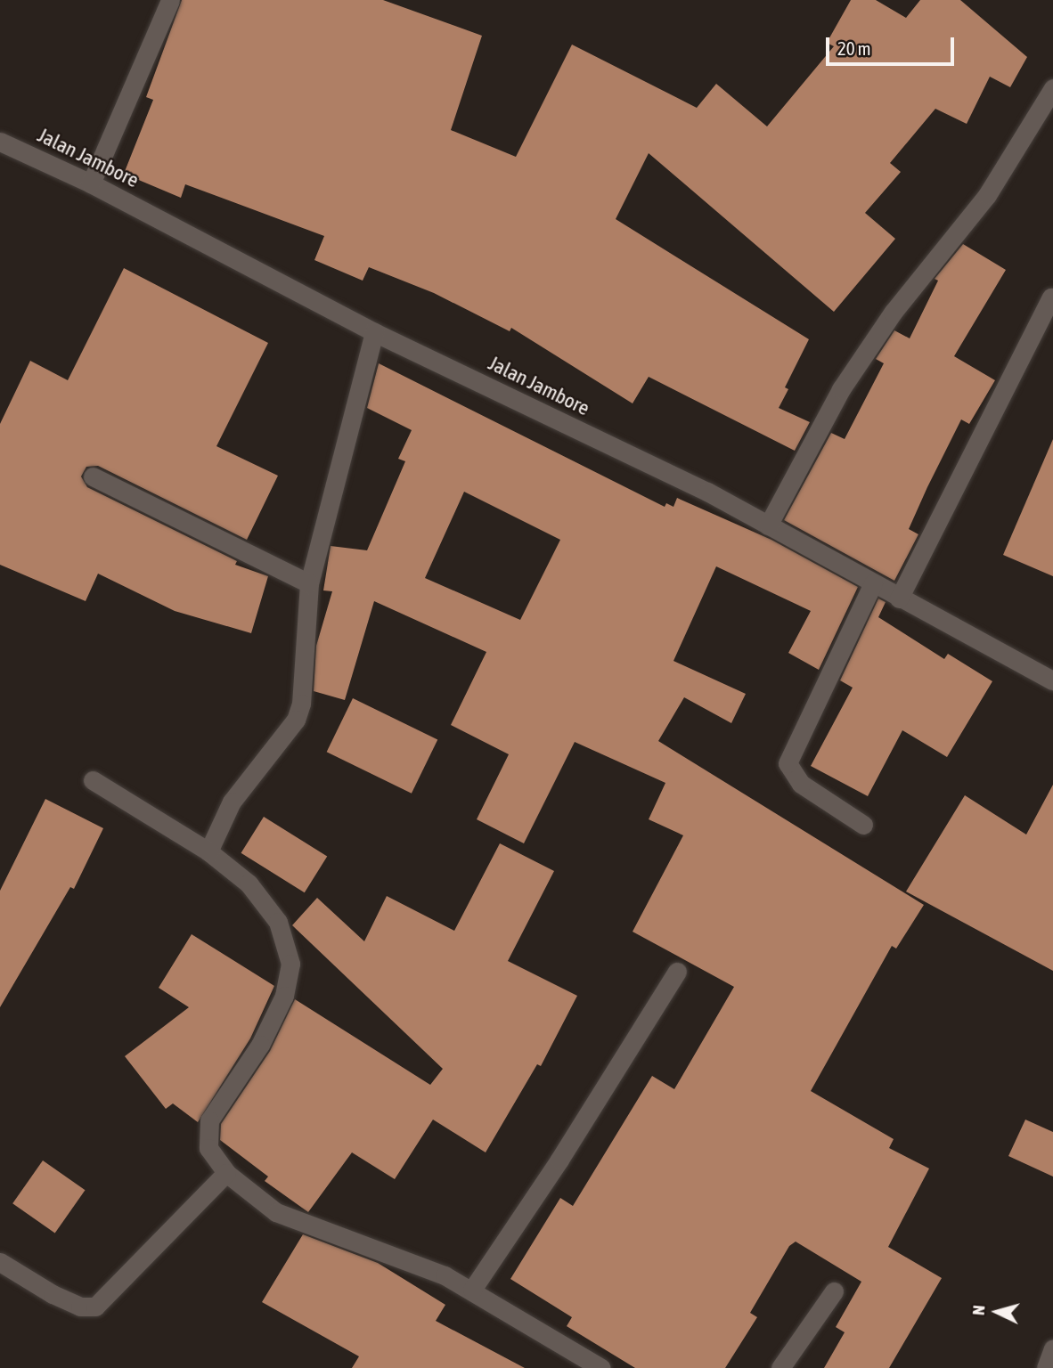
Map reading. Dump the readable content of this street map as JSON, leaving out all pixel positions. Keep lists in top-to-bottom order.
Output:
{
  "streets": {
    "street": ["Jalan Jambore"]
  },
  "scale_bar": "20 m",
  "north": "left"
}
